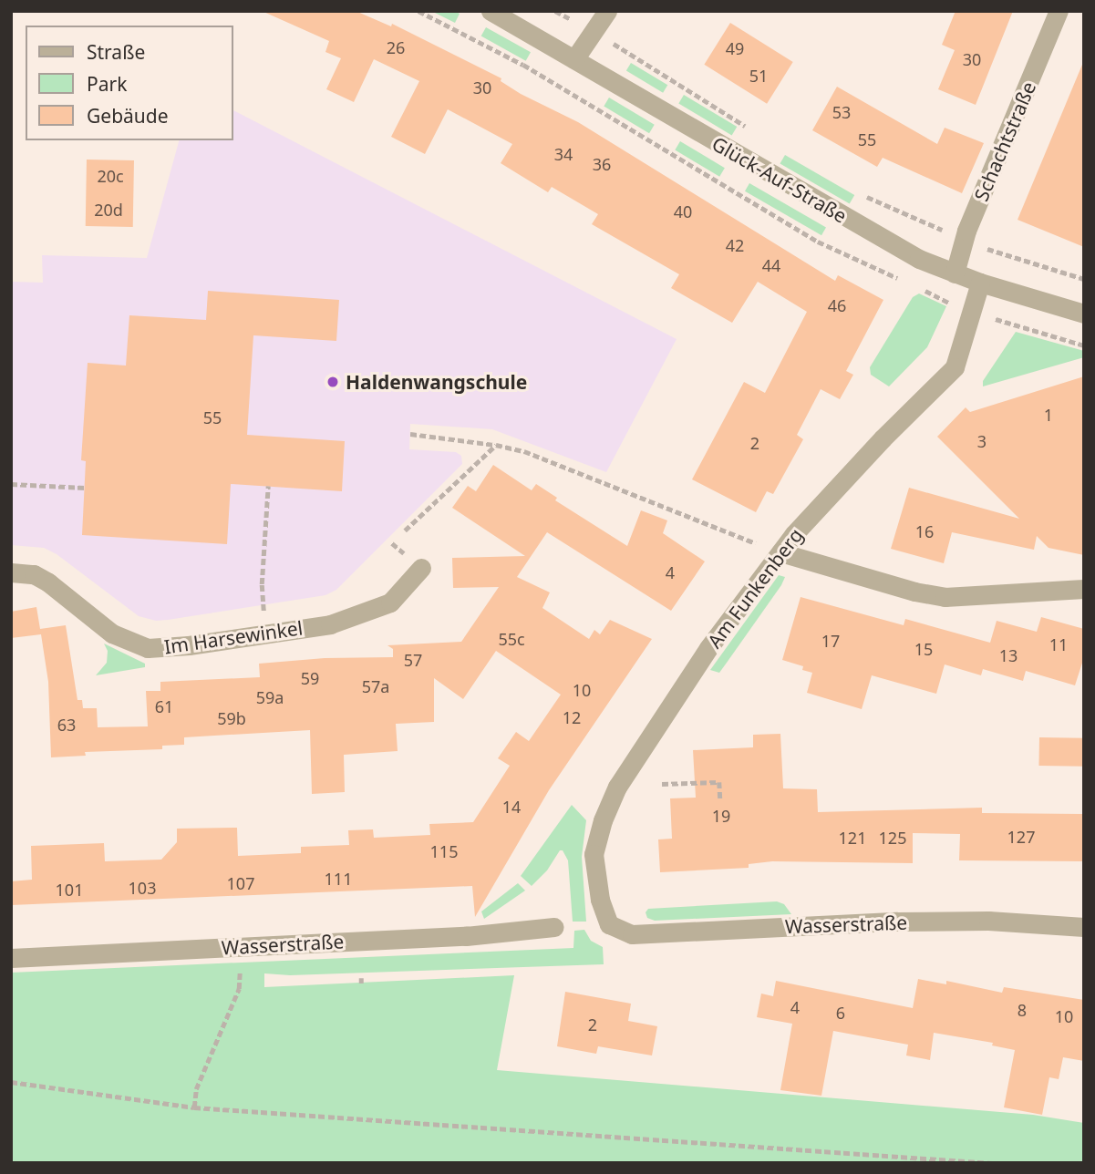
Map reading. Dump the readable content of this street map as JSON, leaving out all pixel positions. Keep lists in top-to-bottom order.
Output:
{
  "streets": {
    "street": [
      "Schachtstraße",
      "Glück-Auf-Straße",
      "Am Funkenberg",
      "Im Harsewinkel",
      "Wasserstraße"
    ]
  },
  "crossings": [
    ["Schachtstraße", "Glück-Auf-Straße"],
    ["Glück-Auf-Straße", "Am Funkenberg"],
    ["Am Funkenberg", "Wasserstraße"]
  ],
  "places": ["Haldenwangschule"],
  "house_numbers": [
    "26",
    "49",
    "30",
    "51",
    "30",
    "53",
    "55",
    "34",
    "36",
    "20c",
    "20d",
    "40",
    "42",
    "44",
    "46",
    "1",
    "55",
    "3",
    "2",
    "16",
    "4",
    "55c",
    "17",
    "11",
    "15",
    "13",
    "57",
    "59",
    "57a",
    "10",
    "59a",
    "61",
    "12",
    "59b",
    "63",
    "14",
    "19",
    "127",
    "121",
    "125",
    "115",
    "111",
    "107",
    "103",
    "101",
    "4",
    "8",
    "6",
    "10",
    "2"
  ],
  "legend": ["Straße", "Park", "Gebäude"]
}
